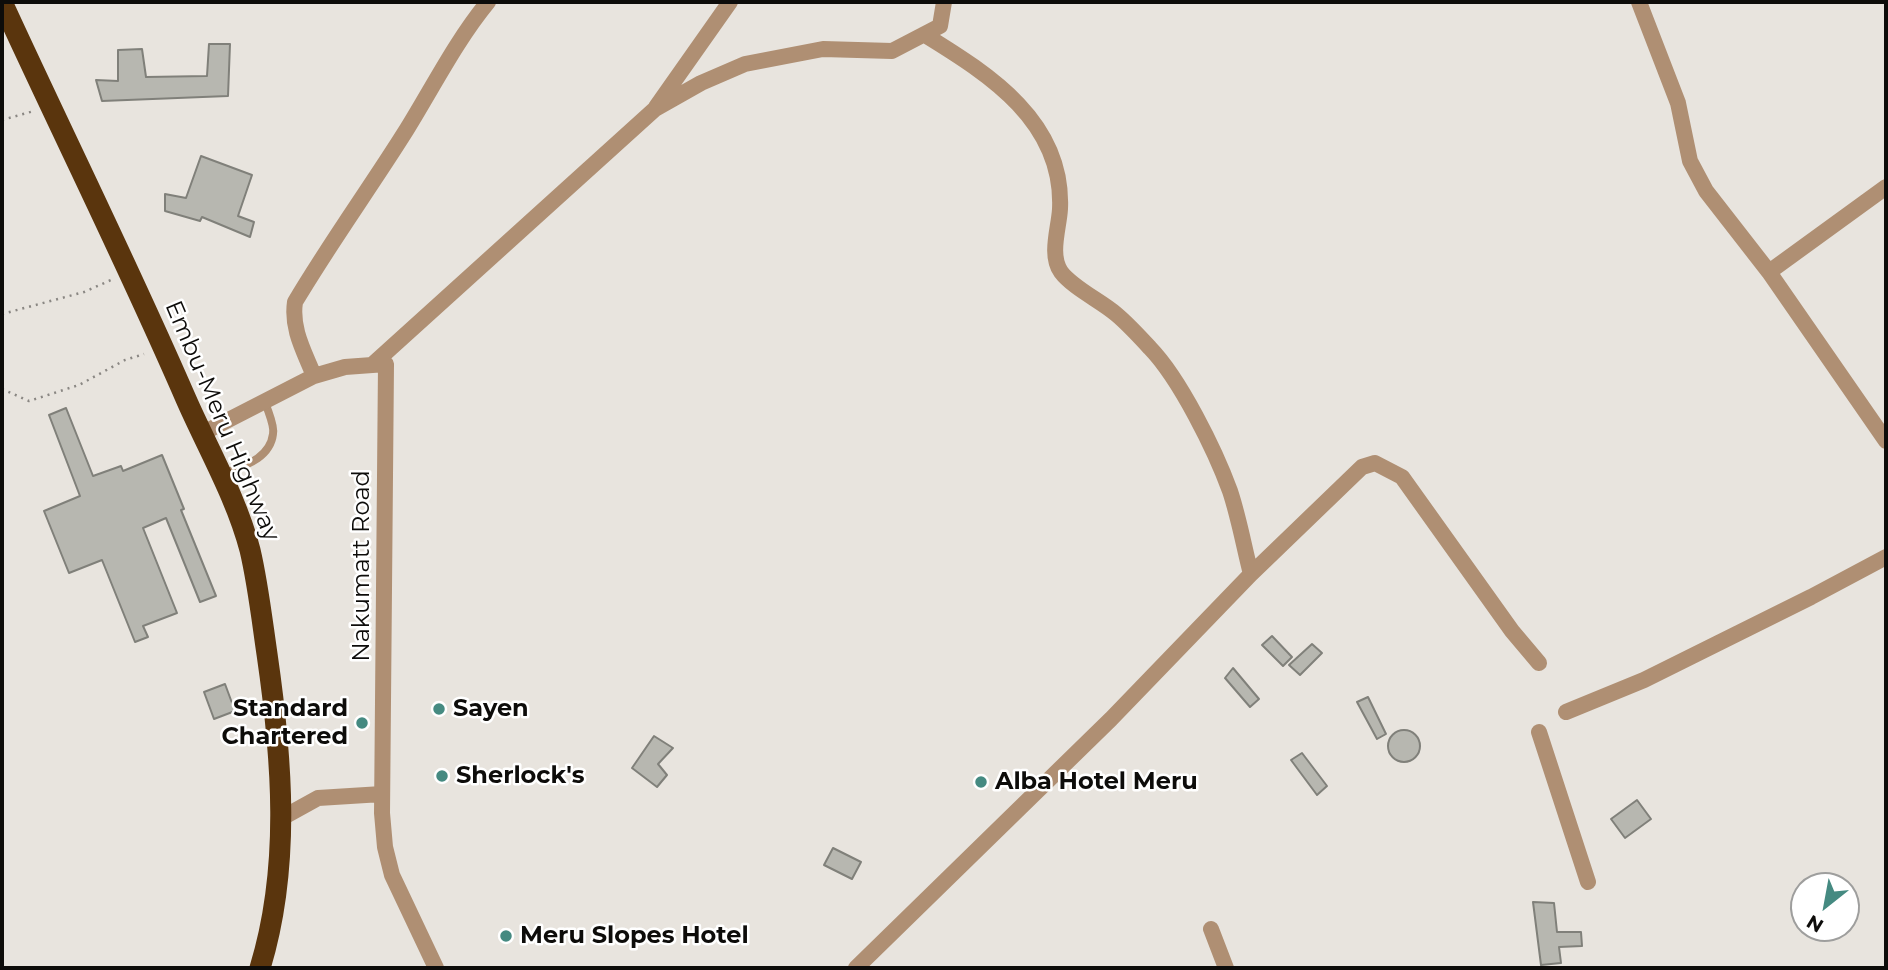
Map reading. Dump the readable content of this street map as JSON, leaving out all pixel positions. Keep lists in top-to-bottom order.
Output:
{
  "streets": {
    "highway": ["Embu-Meru Highway"],
    "street": ["Nakumatt Road"]
  },
  "places": [
    "Sayen",
    "Standard Chartered",
    "Sherlock's",
    "Alba Hotel Meru",
    "Meru Slopes Hotel"
  ],
  "north": "bottom left"
}
